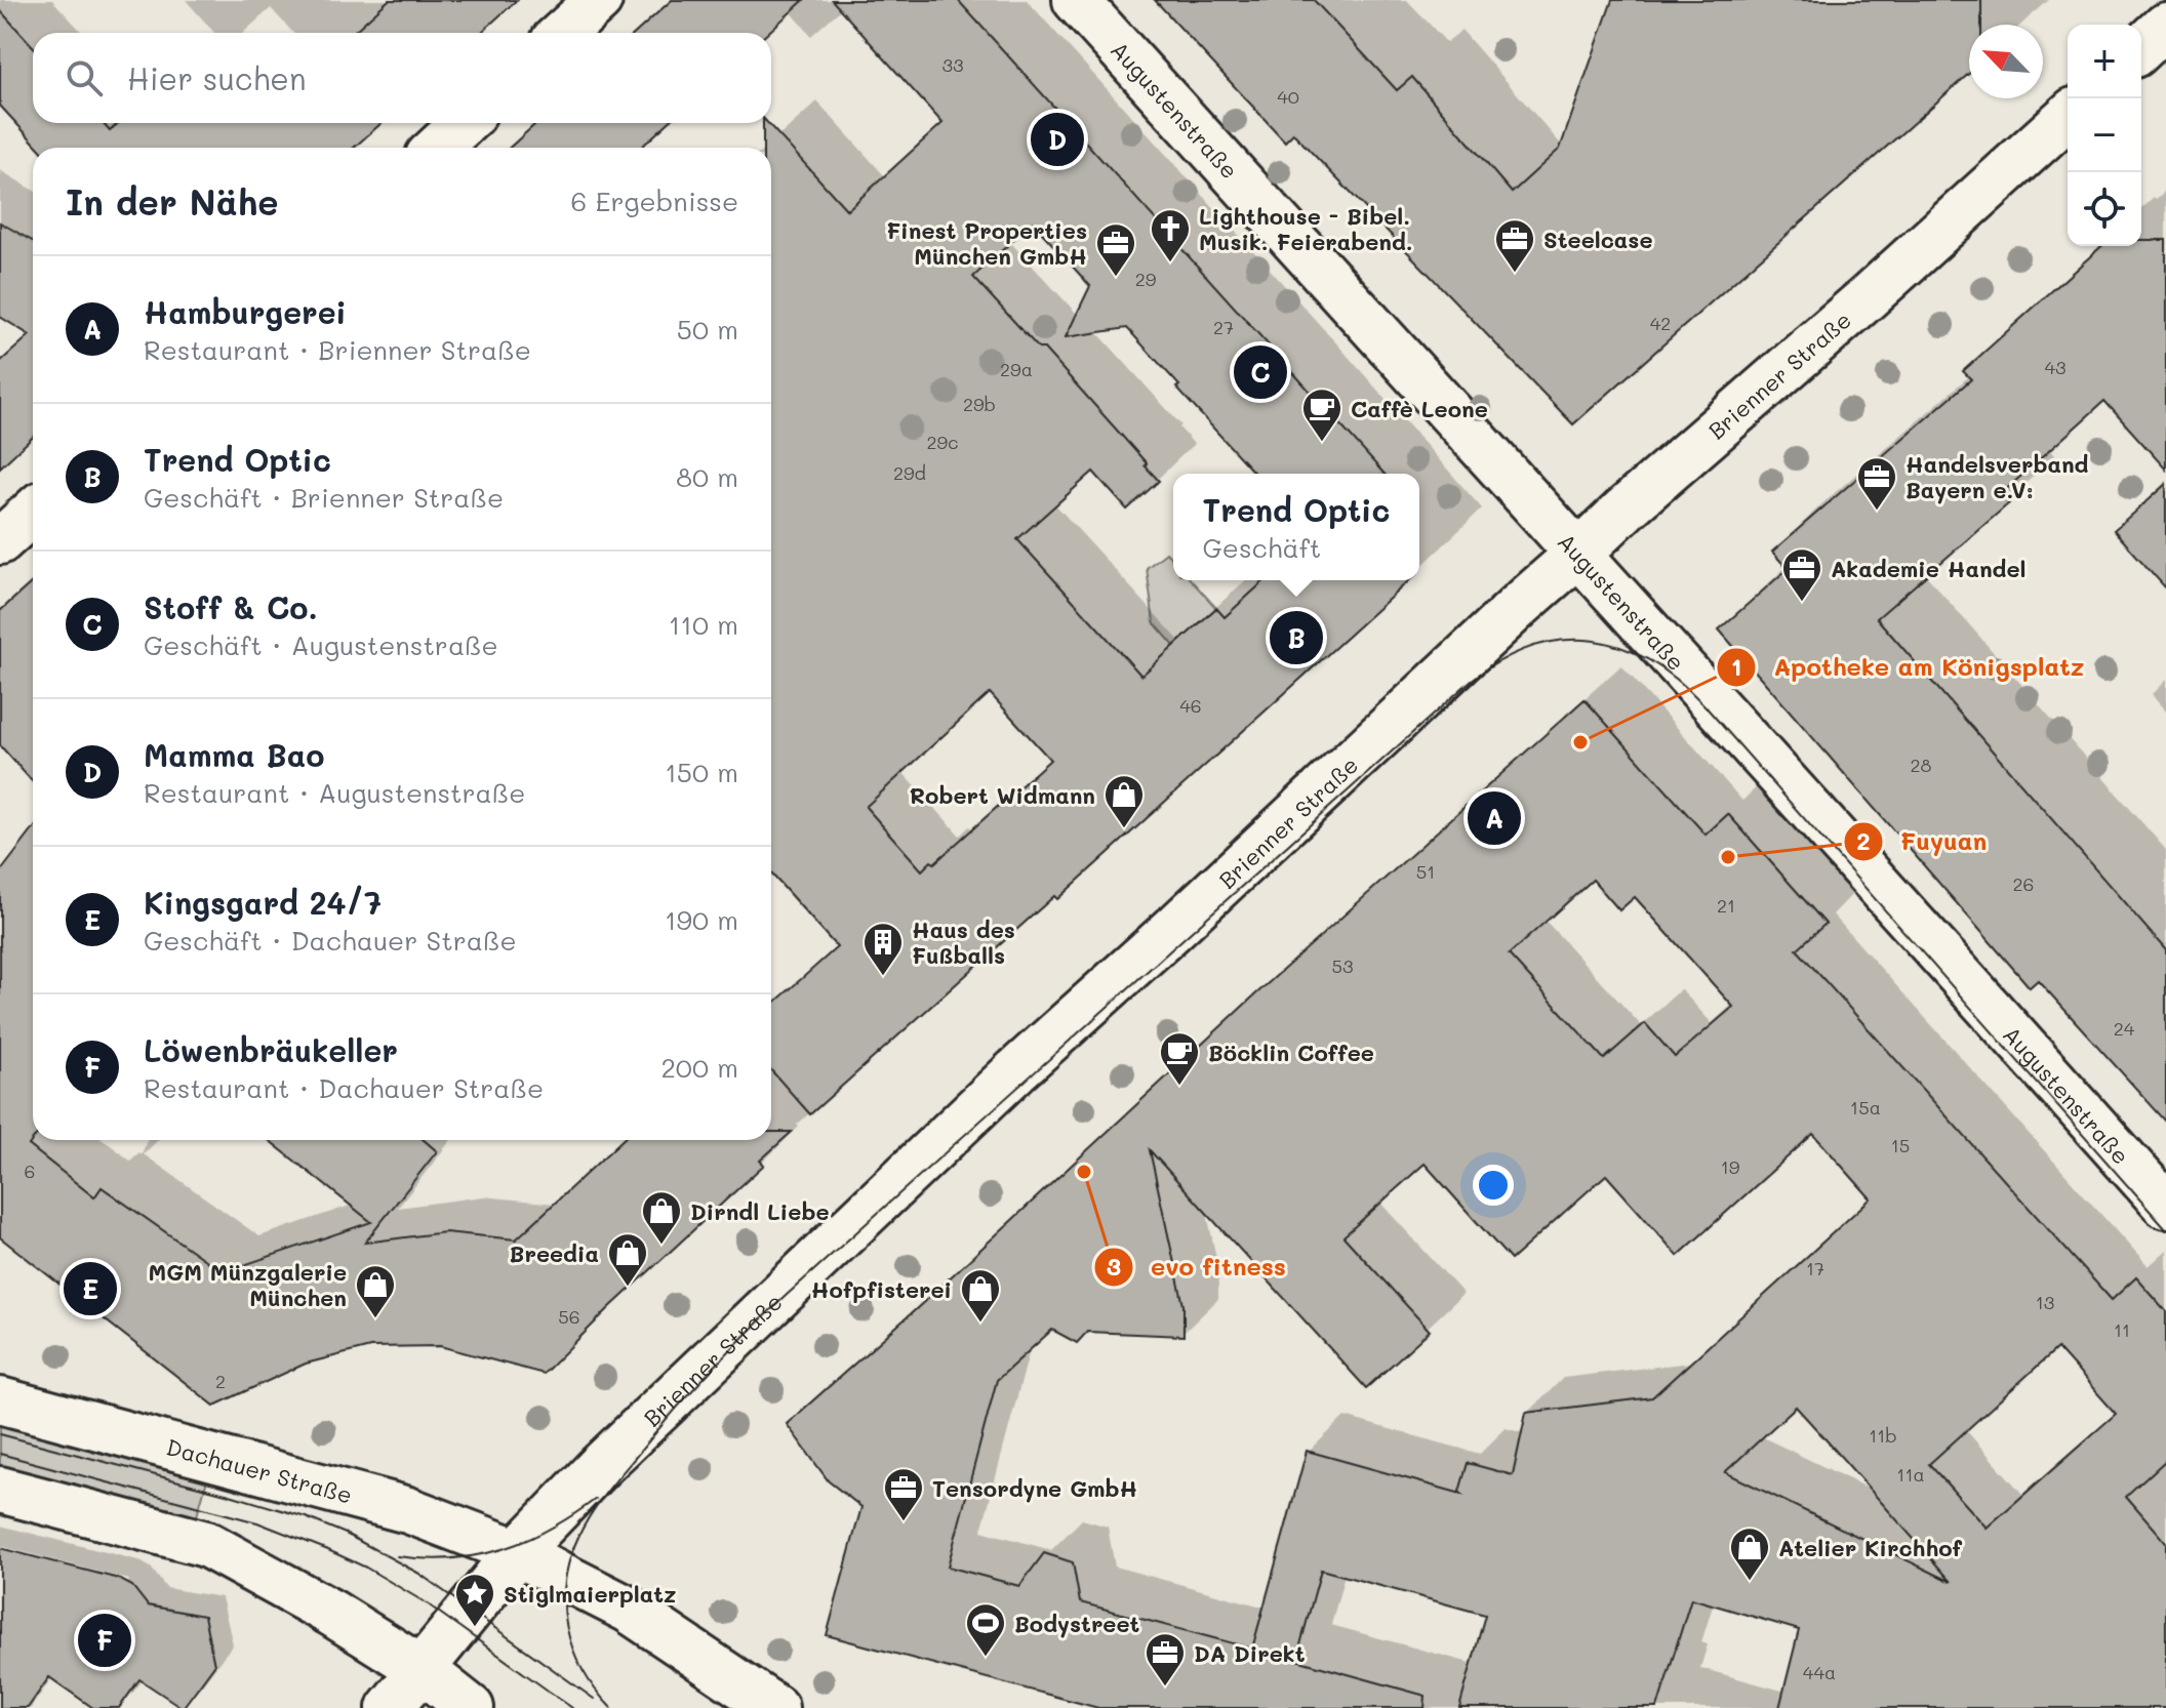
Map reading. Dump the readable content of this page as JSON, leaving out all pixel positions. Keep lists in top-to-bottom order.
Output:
{
  "streets": {
    "main road": ["Augustenstraße", "Brienner Straße", "Dachauer Straße"]
  },
  "crossings": [
    ["Augustenstraße", "Brienner Straße"],
    ["Brienner Straße", "Dachauer Straße"]
  ],
  "places": {
    "church": ["Lighthouse - Bibel. Musik. Feierabend."],
    "office": [
      "Steelcase",
      "Finest Properties München GmbH",
      "Handelsverband Bayern e.V:",
      "Akademie Handel",
      "Tensordyne GmbH",
      "DA Direkt"
    ],
    "cafe": ["Caffè Leone", "Böcklin Coffee"],
    "other": ["Apotheke am Königsplatz", "Fuyuan", "evo fitness"],
    "shop": [
      "Robert Widmann",
      "Dirndl Liebe",
      "Breedia",
      "MGM Münzgalerie München",
      "Hofpfisterei",
      "Atelier Kirchhof"
    ],
    "building": ["Haus des Fußballs"],
    "place": ["Stiglmaierplatz"],
    "sports": ["Bodystreet"]
  },
  "house_numbers": [
    "33",
    "40",
    "29",
    "42",
    "27",
    "43",
    "29a",
    "29b",
    "29c",
    "29d",
    "46",
    "28",
    "51",
    "26",
    "21",
    "53",
    "24",
    "15a",
    "15",
    "19",
    "6",
    "17",
    "13",
    "56",
    "11",
    "2",
    "11b",
    "11a",
    "44a"
  ],
  "north": "top left",
  "page": {
    "map_buttons": ["+", "−"],
    "search": "Hier suchen",
    "pins": [
      "D",
      "C",
      "B",
      "A",
      "E",
      "F"
    ],
    "heading": ["In der Nähe", "6 Ergebnisse"],
    "list": [
      {
        "mark": "A",
        "name": "Hamburgerei",
        "note": "Restaurant · Brienner Straße",
        "value": "50 m"
      },
      {
        "mark": "B",
        "name": "Trend Optic",
        "note": "Geschäft · Brienner Straße",
        "value": "80 m"
      },
      {
        "mark": "C",
        "name": "Stoff & Co.",
        "note": "Geschäft · Augustenstraße",
        "value": "110 m"
      },
      {
        "mark": "D",
        "name": "Mamma Bao",
        "note": "Restaurant · Augustenstraße",
        "value": "150 m"
      },
      {
        "mark": "E",
        "name": "Kingsgard 24/7",
        "note": "Geschäft · Dachauer Straße",
        "value": "190 m"
      },
      {
        "mark": "F",
        "name": "Löwenbräukeller",
        "note": "Restaurant · Dachauer Straße",
        "value": "200 m"
      }
    ],
    "popup": ["Trend Optic", "Geschäft"]
  }
}
